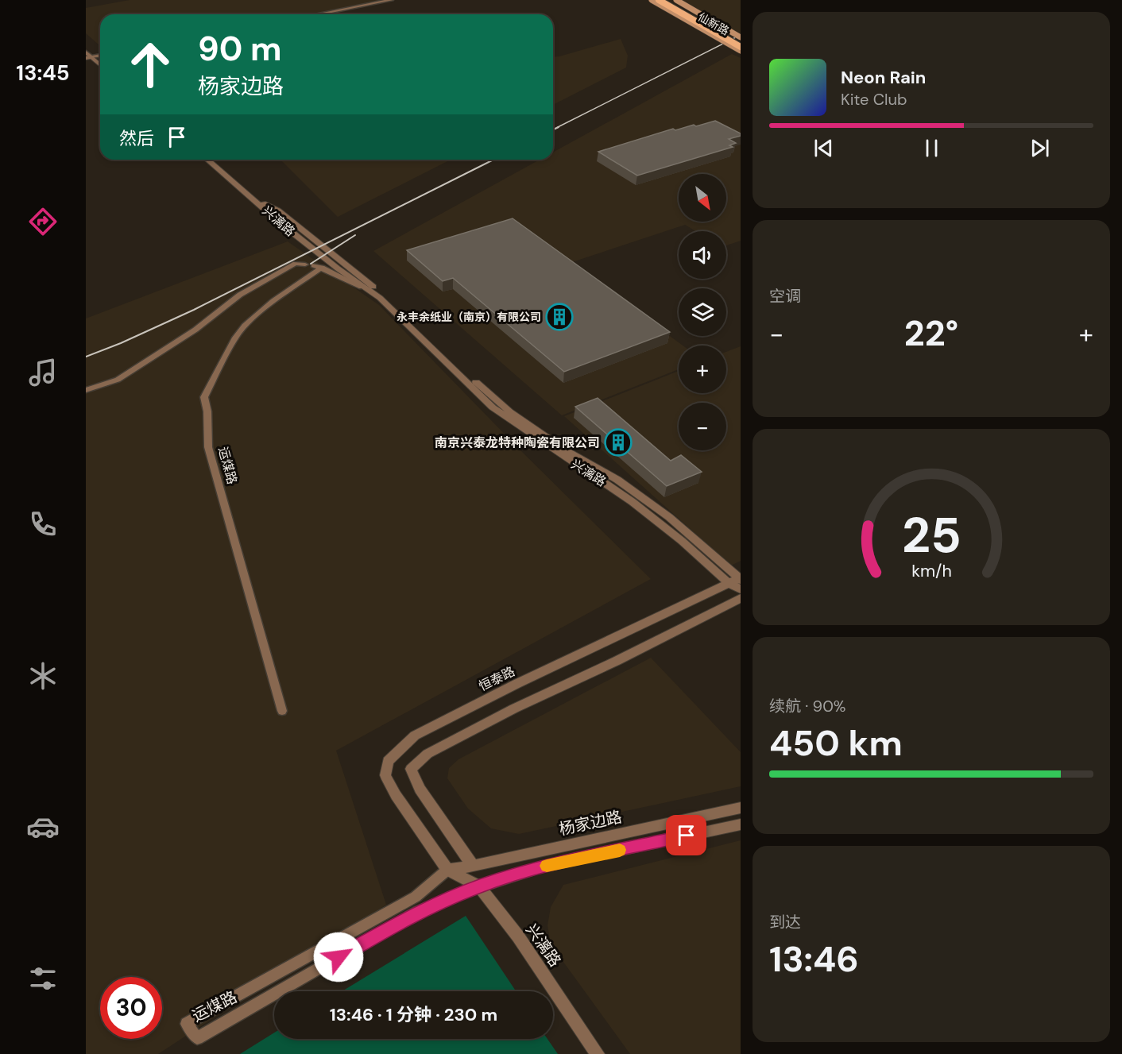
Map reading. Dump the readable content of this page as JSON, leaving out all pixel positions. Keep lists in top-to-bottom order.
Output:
{
  "streets": {
    "main road": ["仙新路"],
    "street": [
      "兴漓路",
      "运煤路",
      "恒泰路",
      "杨家边路"
    ]
  },
  "crossings": [
    ["兴漓路", "运煤路"],
    ["兴漓路", "恒泰路"],
    ["兴漓路", "杨家边路"],
    ["运煤路", "恒泰路"],
    ["运煤路", "杨家边路"],
    ["恒泰路", "杨家边路"]
  ],
  "places": {
    "building": ["永丰余纸业（南京）有限公司", "南京兴泰龙特种陶瓷有限公司"]
  },
  "north": "bottom right",
  "page": {
    "tabs": "13:45",
    "turn": ["90 m", "杨家边路"],
    "song": ["Neon Rain", "Kite Club"],
    "then": "然后",
    "map_buttons": ["+", "−"],
    "tile": [
      "空调",
      ["续航 · 90%", "450 km"],
      ["到达", "13:46"]
    ],
    "heat": ["−", "22°", "+"],
    "limit": "30",
    "trip": "13:46 · 1 分钟 · 230 m",
    "gauge": ["25", "km/h"]
  }
}
